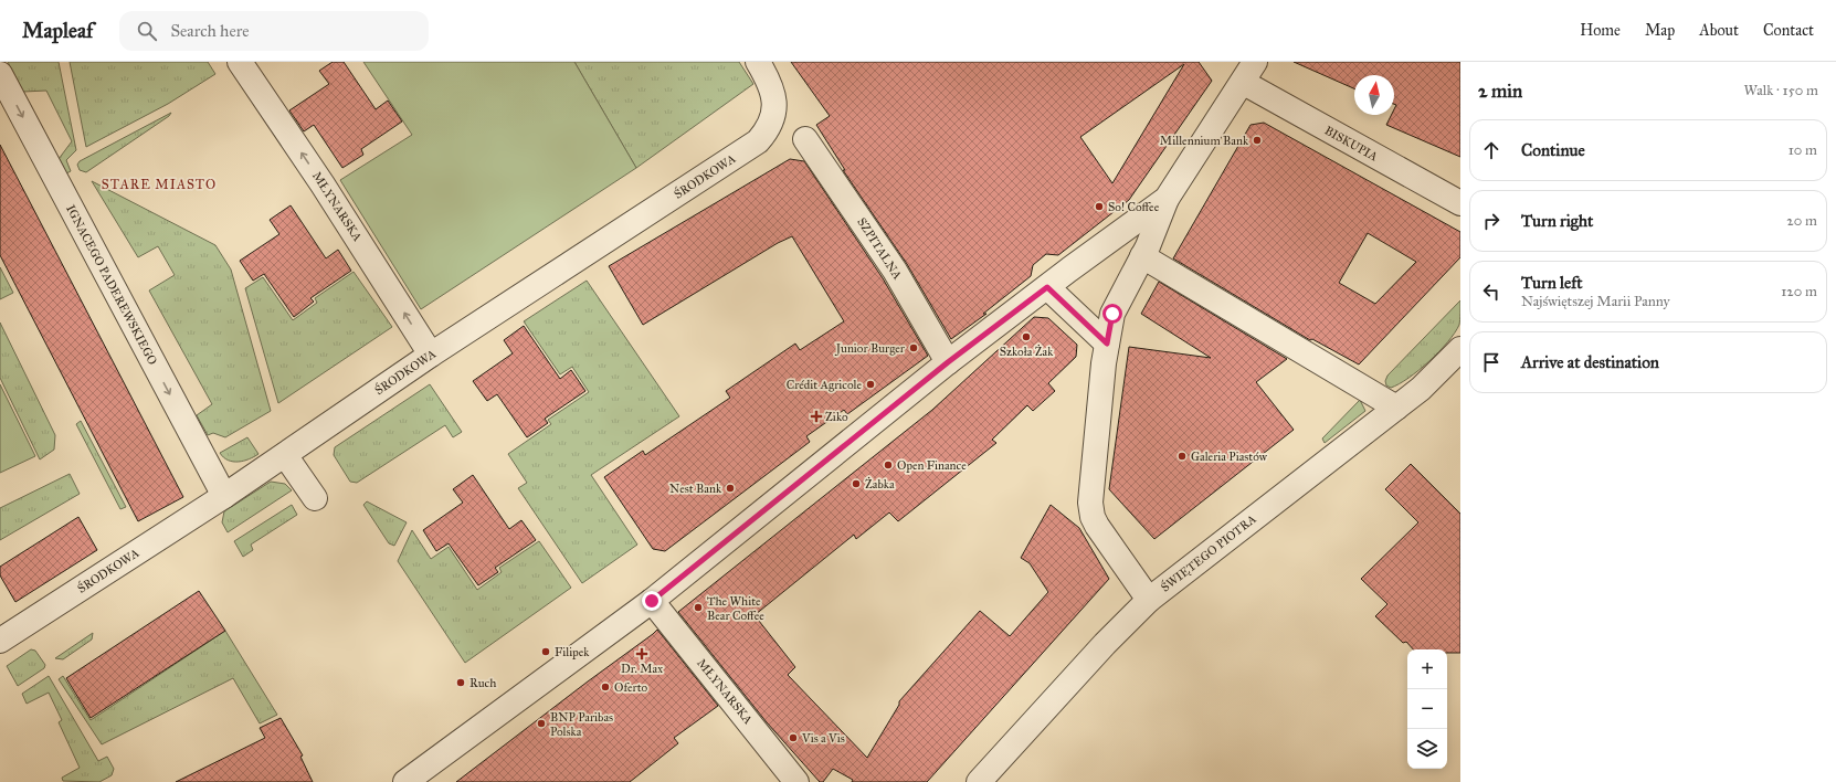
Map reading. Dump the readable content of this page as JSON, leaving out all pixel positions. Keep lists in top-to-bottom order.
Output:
{
  "streets": {
    "street": [
      "BISKUPIA",
      "ŚRODKOWA",
      "MŁYNARSKA",
      "SZPITALNA",
      "IGNACEGO PADEREWSKIEGO",
      "ŚWIĘTEGO PIOTRA"
    ]
  },
  "crossings": [
    ["ŚRODKOWA", "MŁYNARSKA"],
    ["ŚRODKOWA", "IGNACEGO PADEREWSKIEGO"]
  ],
  "one_way": ["MŁYNARSKA", "IGNACEGO PADEREWSKIEGO"],
  "districts": ["STARE MIASTO"],
  "places": {
    "other": [
      "Millennium Bank",
      "So! Coffee",
      "Szkoła Żak",
      "Junior Burger",
      "Crédit Agricole",
      "Galeria Piastów",
      "Open Finance",
      "Żabka",
      "Nest Bank",
      "The White Bear Coffee",
      "Filipek",
      "Ruch",
      "Oferto",
      "BNP Paribas Polska",
      "Vis a Vis"
    ],
    "health": ["Ziko", "Dr. Max"]
  },
  "north": "top",
  "page": {
    "header": "Mapleaf",
    "search": "Search here",
    "nav": [
      "Home",
      "Map",
      "About",
      "Contact"
    ],
    "heading": ["2 min", "Walk · 150 m"],
    "list": [
      ["Continue", "10 m"],
      ["Turn right", "20 m"],
      ["Turn left", "Najświętszej Marii Panny", "120 m"],
      "Arrive at destination"
    ],
    "map_buttons": ["+", "−"]
  }
}
